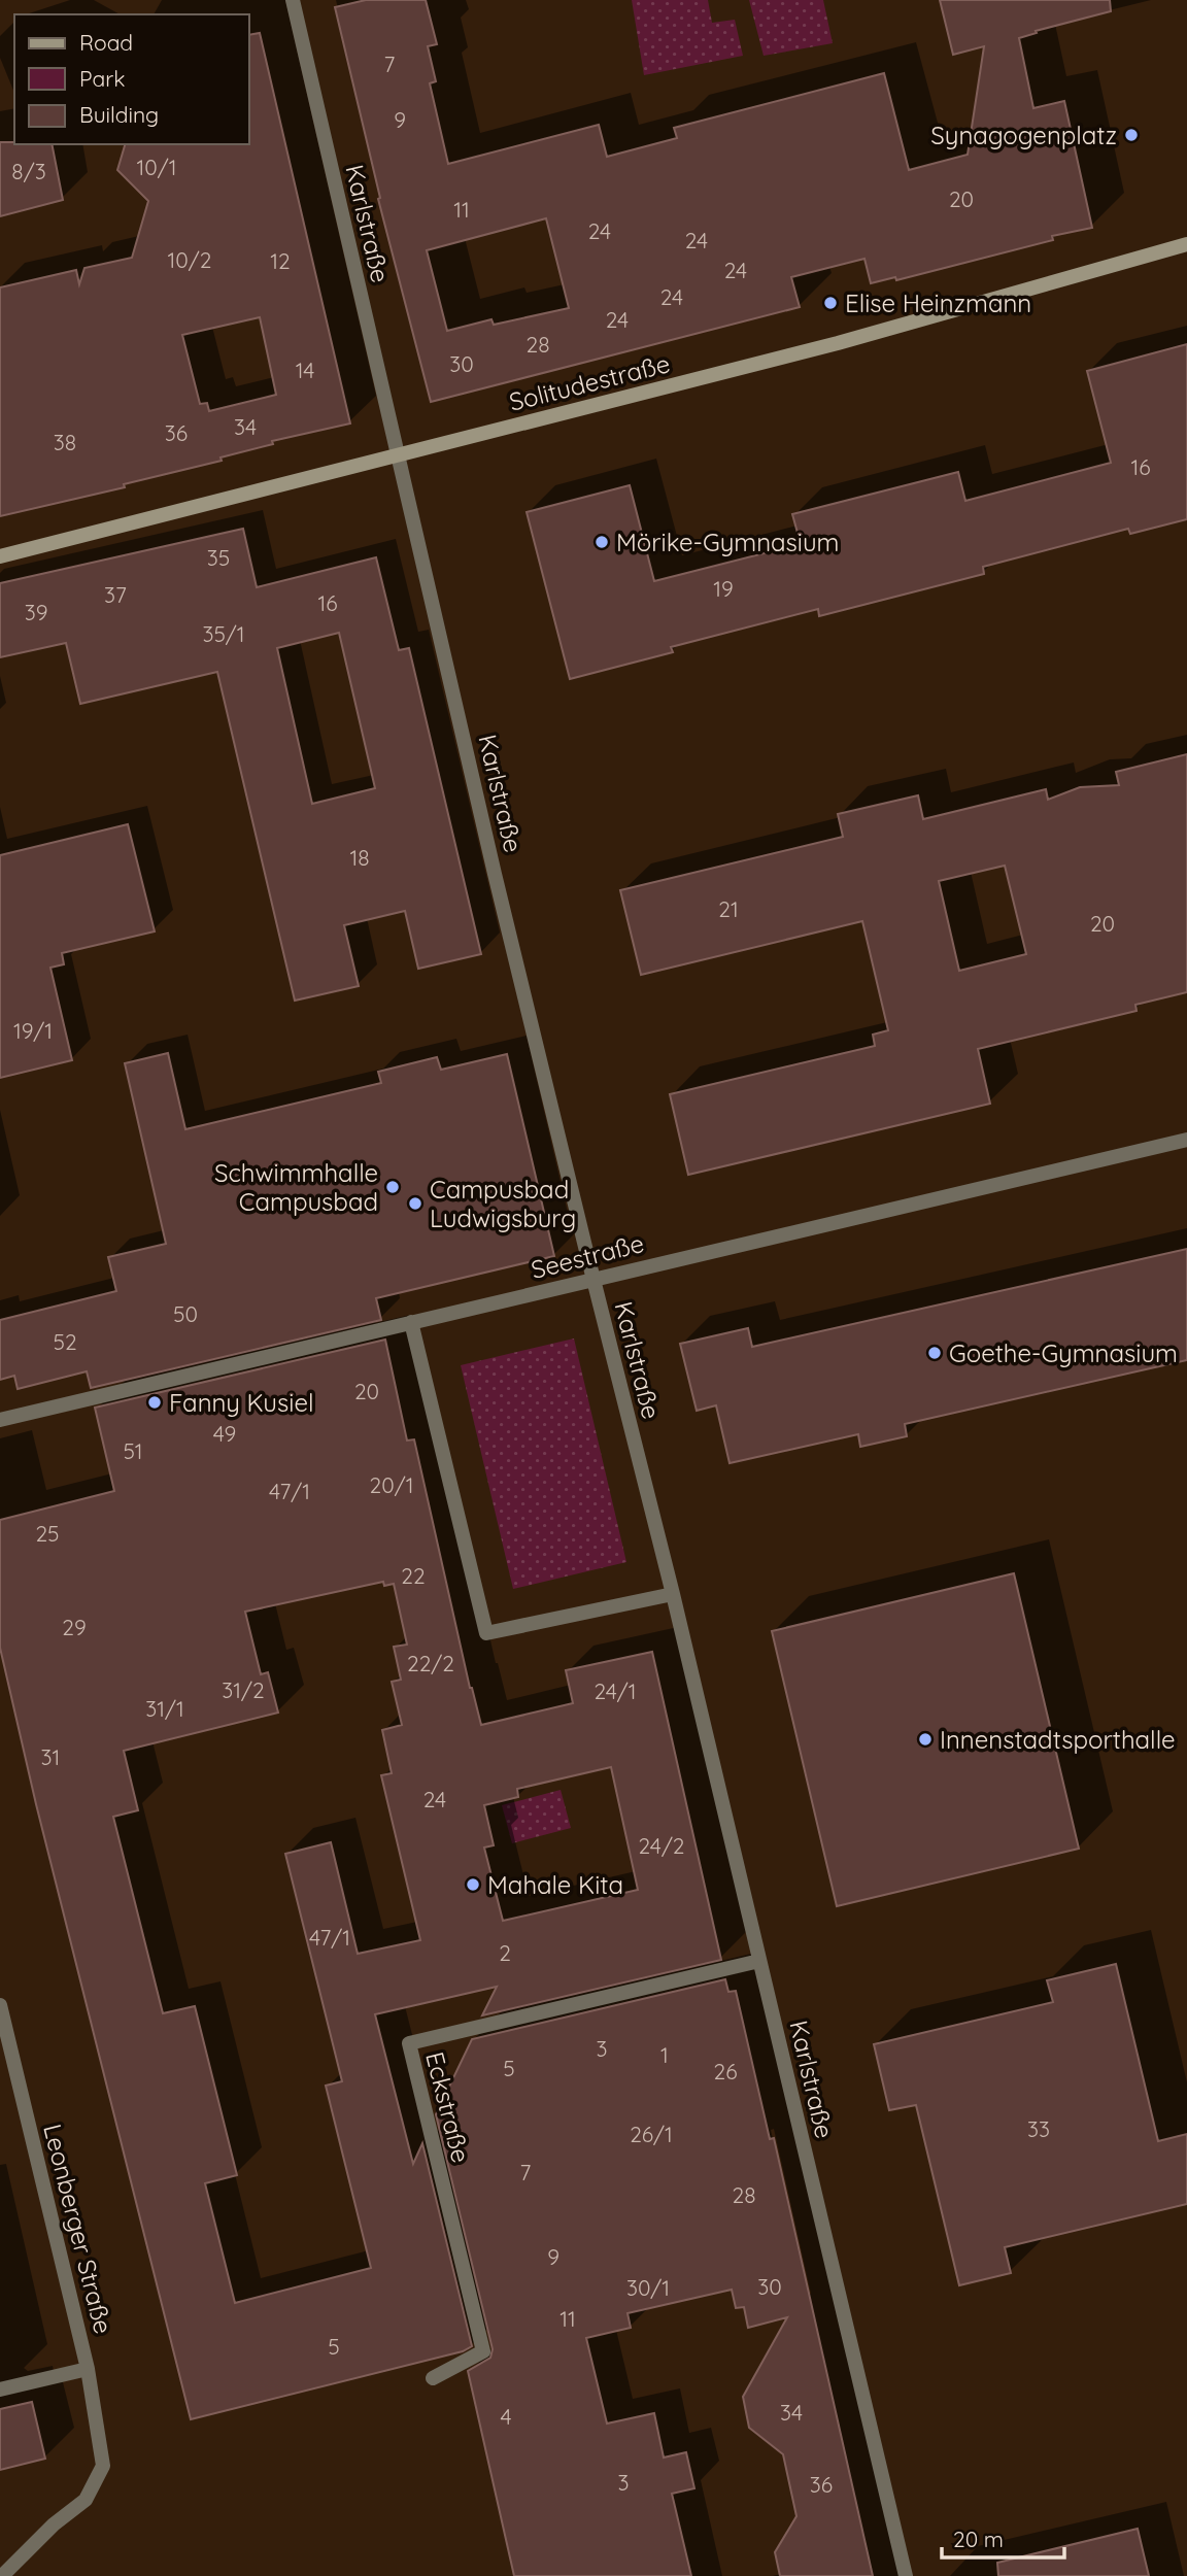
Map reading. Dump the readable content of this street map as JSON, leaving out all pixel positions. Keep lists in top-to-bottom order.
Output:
{
  "streets": {
    "street": [
      "Karlstraße",
      "Solitudestraße",
      "Seestraße",
      "Eckstraße",
      "Leonberger Straße"
    ]
  },
  "crossings": [
    ["Karlstraße", "Solitudestraße"],
    ["Karlstraße", "Seestraße"],
    ["Karlstraße", "Eckstraße"]
  ],
  "places": [
    "Synagogenplatz",
    "Elise Heinzmann",
    "Mörike-Gymnasium",
    "Schwimmhalle Campusbad",
    "Campusbad Ludwigsburg",
    "Goethe-Gymnasium",
    "Fanny Kusiel",
    "Innenstadtsporthalle",
    "Mahale Kita"
  ],
  "house_numbers": [
    "7",
    "9",
    "10/1",
    "8/3",
    "20",
    "11",
    "24",
    "24",
    "10/2",
    "12",
    "24",
    "24",
    "24",
    "28",
    "30",
    "14",
    "34",
    "36",
    "38",
    "16",
    "35",
    "19",
    "37",
    "16",
    "39",
    "35/1",
    "18",
    "21",
    "20",
    "19/1",
    "50",
    "52",
    "20",
    "49",
    "51",
    "20/1",
    "47/1",
    "25",
    "22",
    "29",
    "22/2",
    "31/2",
    "24/1",
    "31/1",
    "31",
    "24",
    "24/2",
    "47/1",
    "2",
    "3",
    "1",
    "5",
    "26",
    "33",
    "26/1",
    "7",
    "28",
    "9",
    "30",
    "30/1",
    "11",
    "5",
    "34",
    "4",
    "3",
    "36"
  ],
  "legend": ["Road", "Park", "Building"],
  "scale_bar": "20 m"
}
